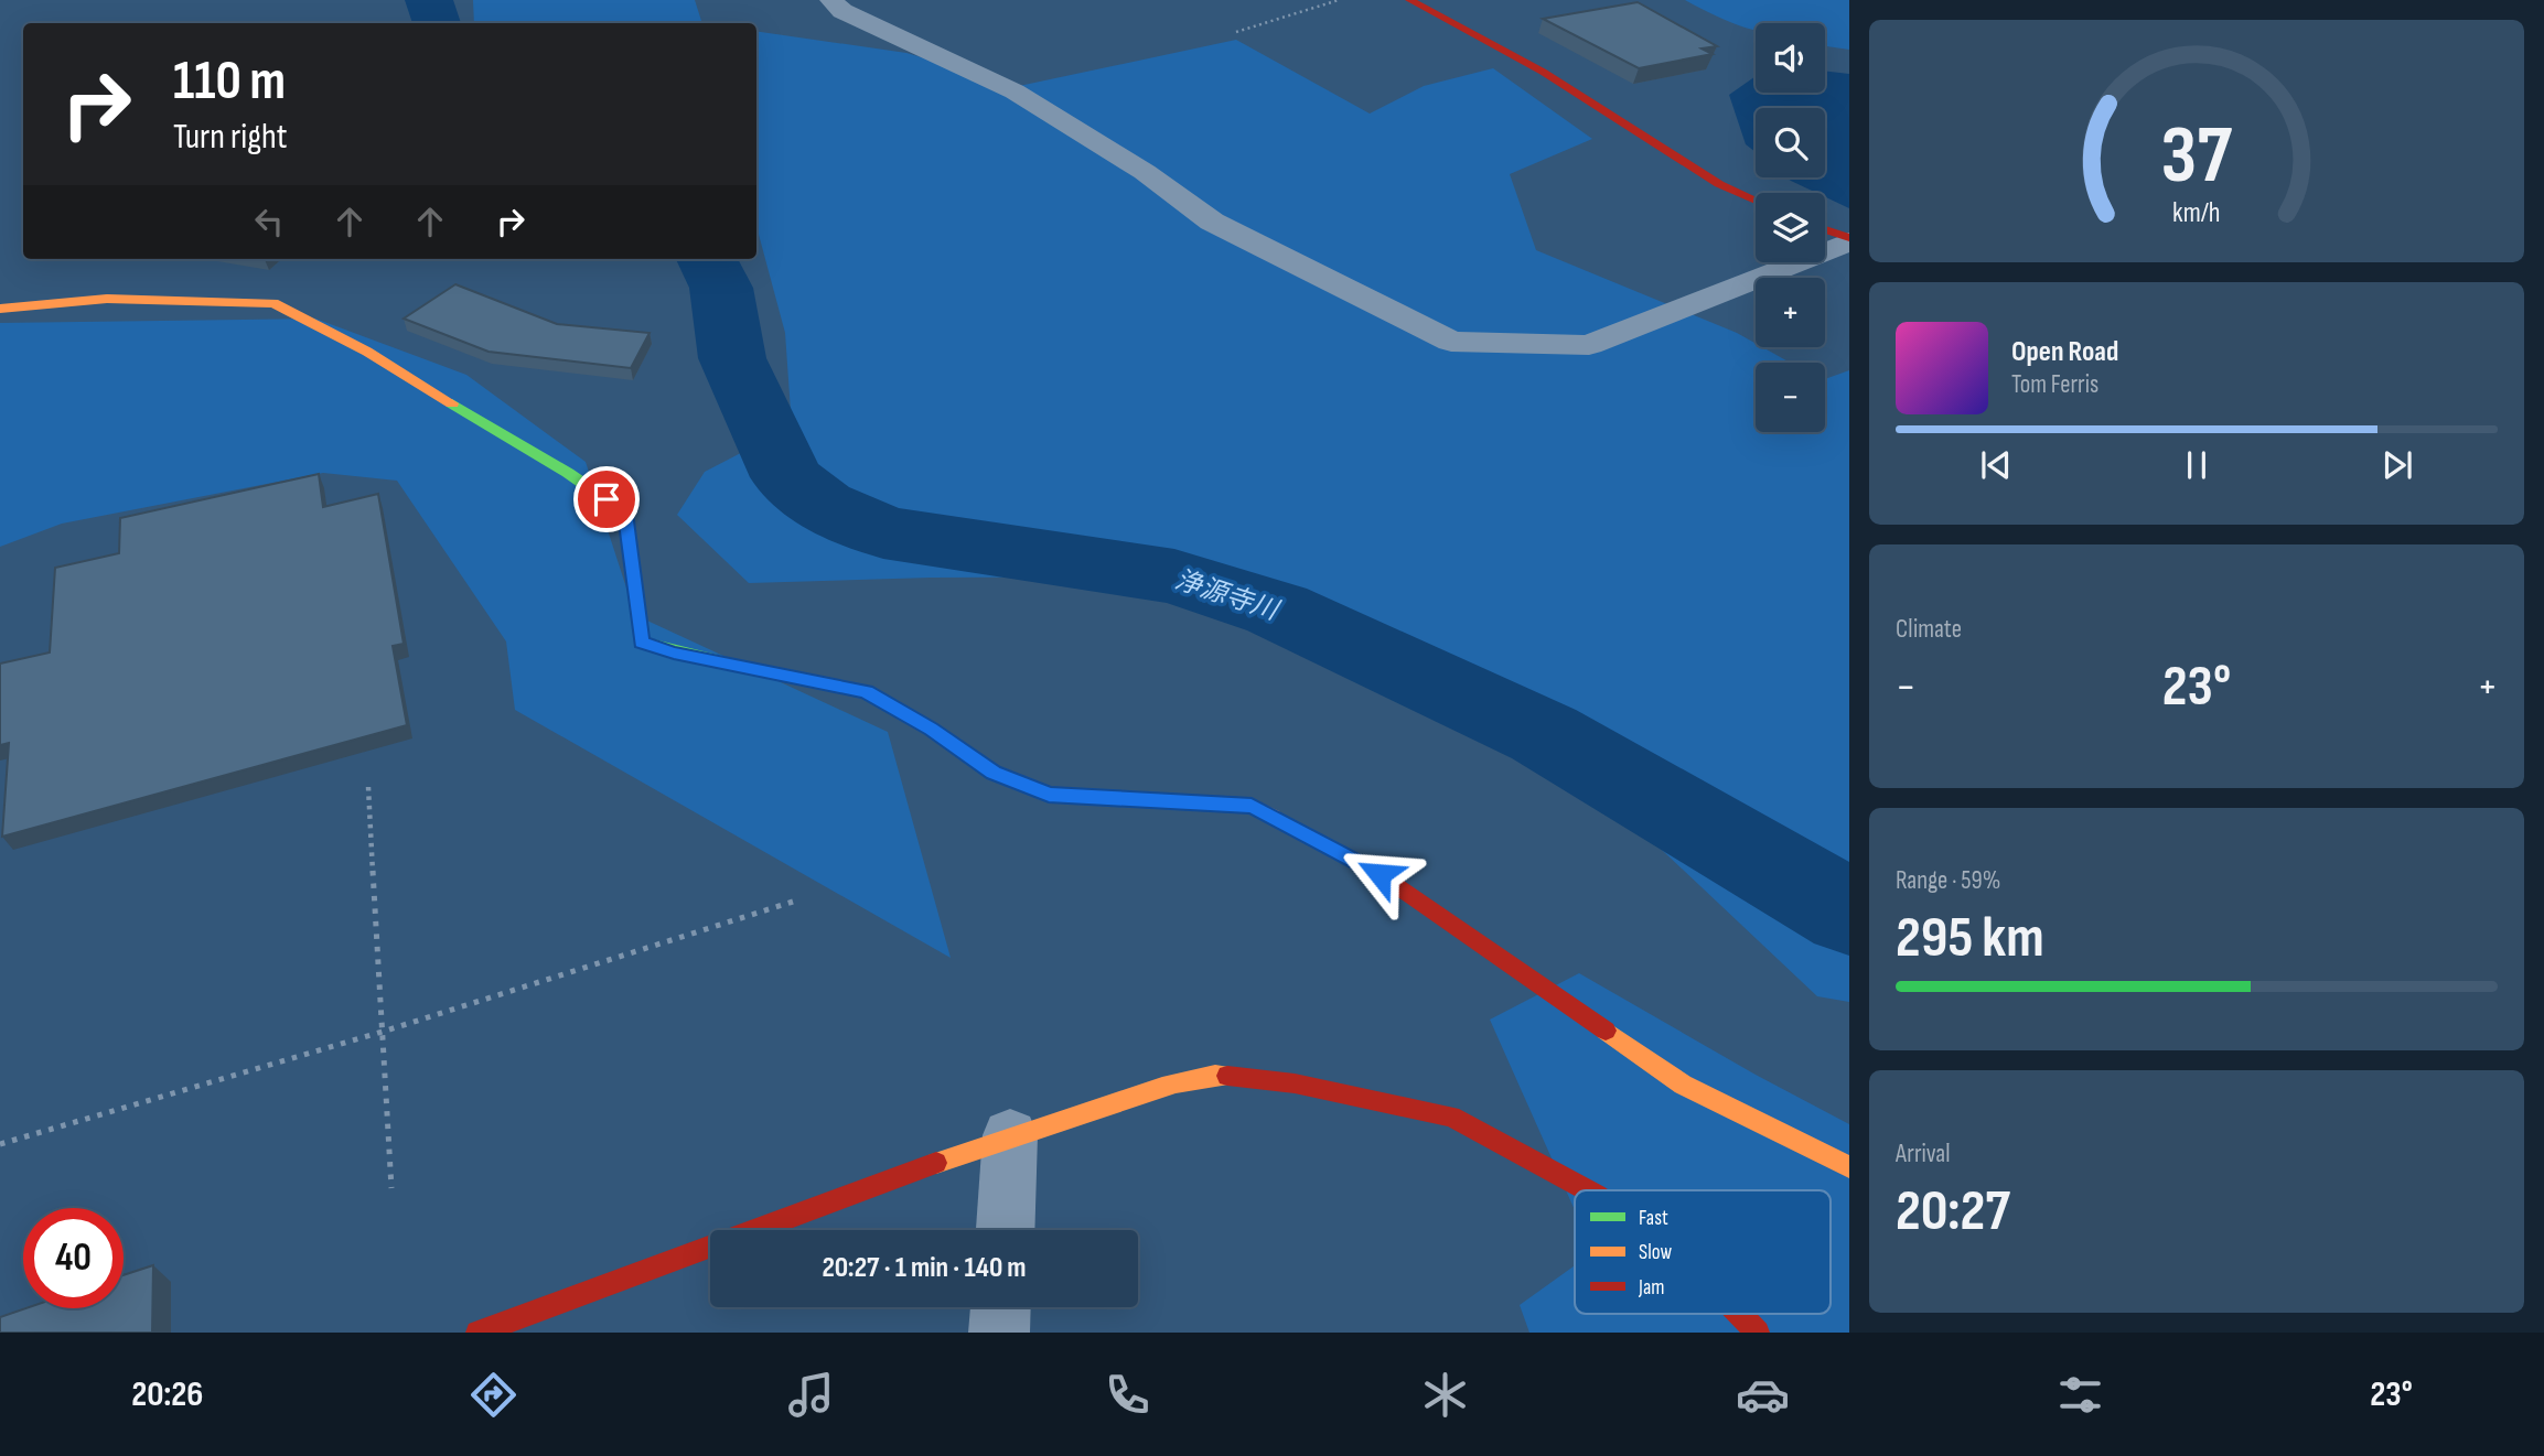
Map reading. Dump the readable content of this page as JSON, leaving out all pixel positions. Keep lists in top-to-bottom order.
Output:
{
  "water": ["浄源寺川"],
  "legend": ["Fast", "Slow", "Jam"],
  "page": {
    "map_buttons": ["+", "−"],
    "turn": ["110 m", "Turn right"],
    "song": ["Open Road", "Tom Ferris"],
    "tile": [
      "Climate",
      ["Range · 59%", "295 km"],
      ["Arrival", "20:27"]
    ],
    "heat": ["−", "23°", "+"],
    "limit": "40",
    "trip": "20:27 · 1 min · 140 m",
    "tabs": ["20:26", "23°"],
    "gauge": ["37", "km/h"]
  }
}
